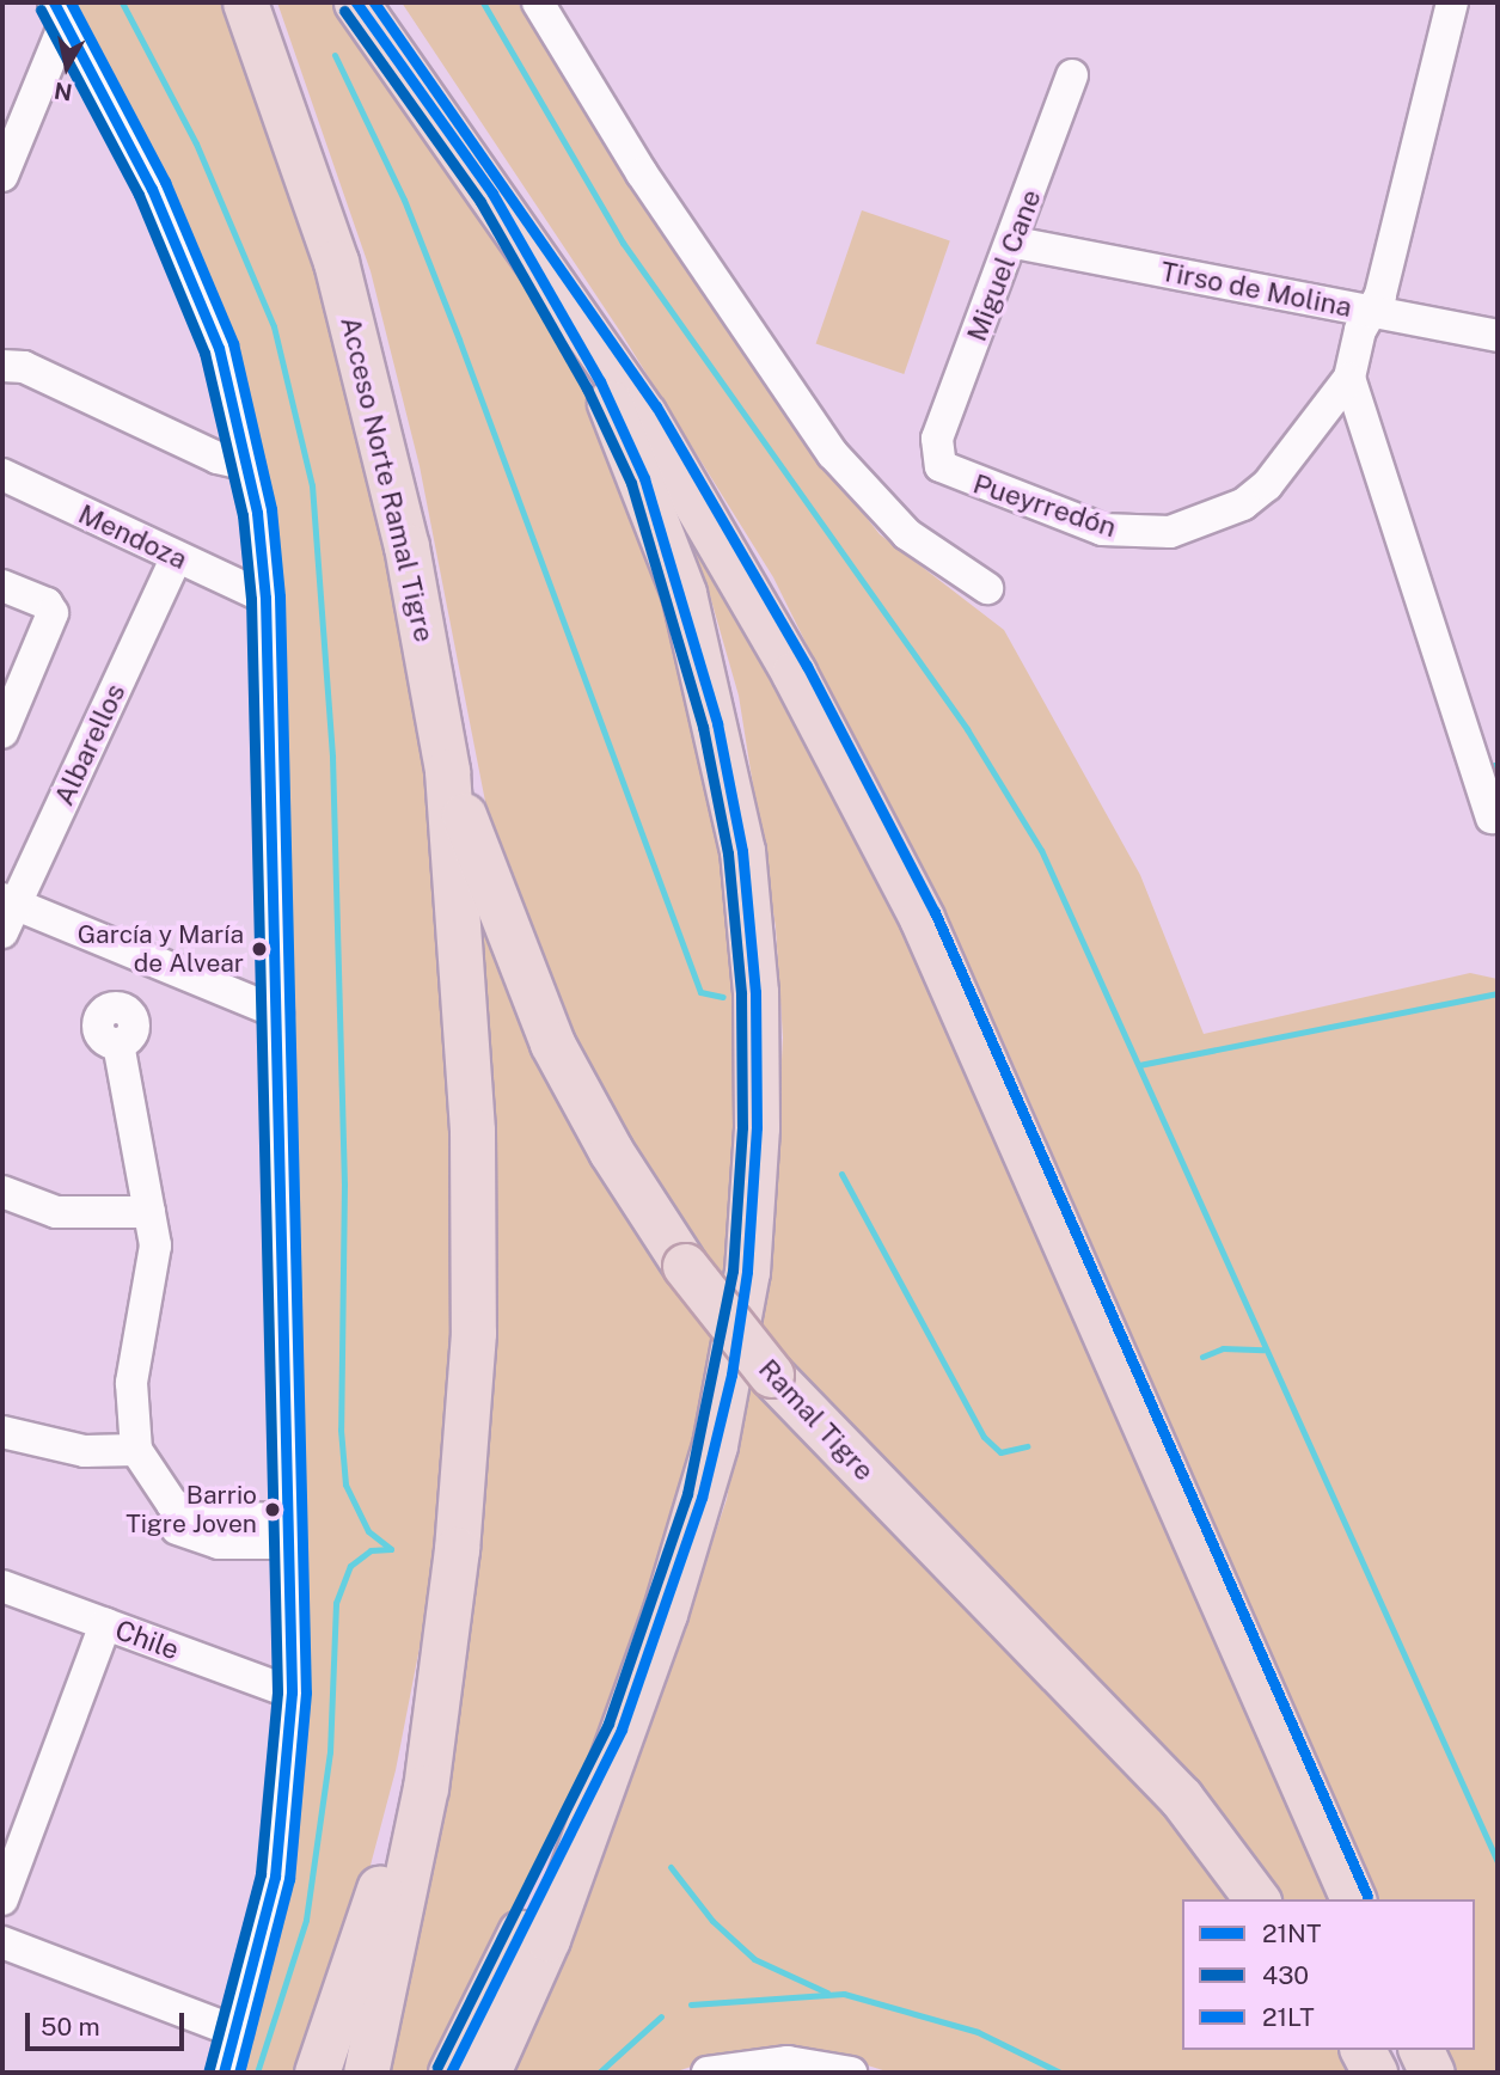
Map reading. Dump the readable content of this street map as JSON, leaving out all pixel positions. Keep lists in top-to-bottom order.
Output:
{
  "streets": {
    "highway": ["Acceso Norte Ramal Tigre", "Ramal Tigre"],
    "street": [
      "Miguel Cane",
      "Tirso de Molina",
      "Pueyrredón",
      "Mendoza",
      "Albarellos",
      "Chile"
    ]
  },
  "crossings": [
    ["Miguel Cane", "Tirso de Molina"],
    ["Miguel Cane", "Pueyrredón"],
    ["Tirso de Molina", "Pueyrredón"],
    ["Acceso Norte Ramal Tigre", "Ramal Tigre"],
    ["Mendoza", "Albarellos"]
  ],
  "places": ["García y María de Alvear", "Barrio Tigre Joven"],
  "lines": ["transit line 21NT", "transit line 21LT", "transit line 430"],
  "legend": ["21NT", "430", "21LT"],
  "scale_bar": "50 m",
  "north": "bottom"
}
